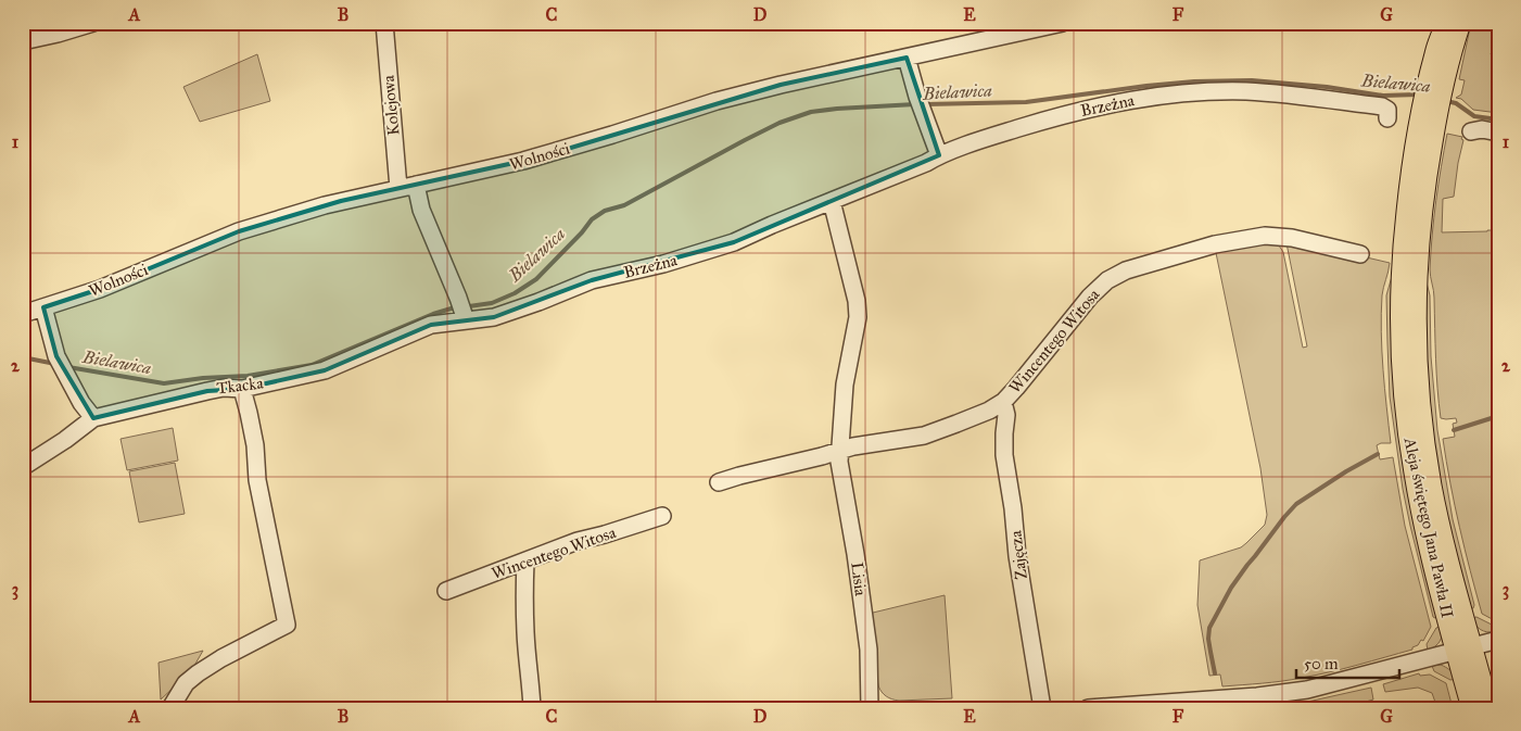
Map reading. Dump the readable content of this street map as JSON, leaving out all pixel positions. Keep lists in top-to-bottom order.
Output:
{
  "streets": {
    "main road": ["Aleja świętego Jana Pawła II"],
    "street": [
      "Kolejowa",
      "Brzeżna",
      "Wolności",
      "Wincentego Witosa",
      "Tkacka",
      "Zajęcza",
      "Lisia"
    ]
  },
  "crossings": [
    ["Kolejowa", "Wolności"],
    ["Brzeżna", "Tkacka"],
    ["Wincentego Witosa", "Zajęcza"],
    ["Wincentego Witosa", "Lisia"]
  ],
  "water": ["Bielawica"],
  "scale_bar": "50 m",
  "grid": {
    "columns": [
      "A",
      "B",
      "C",
      "D",
      "E",
      "F",
      "G"
    ],
    "rows": ["1", "2", "3"]
  }
}
